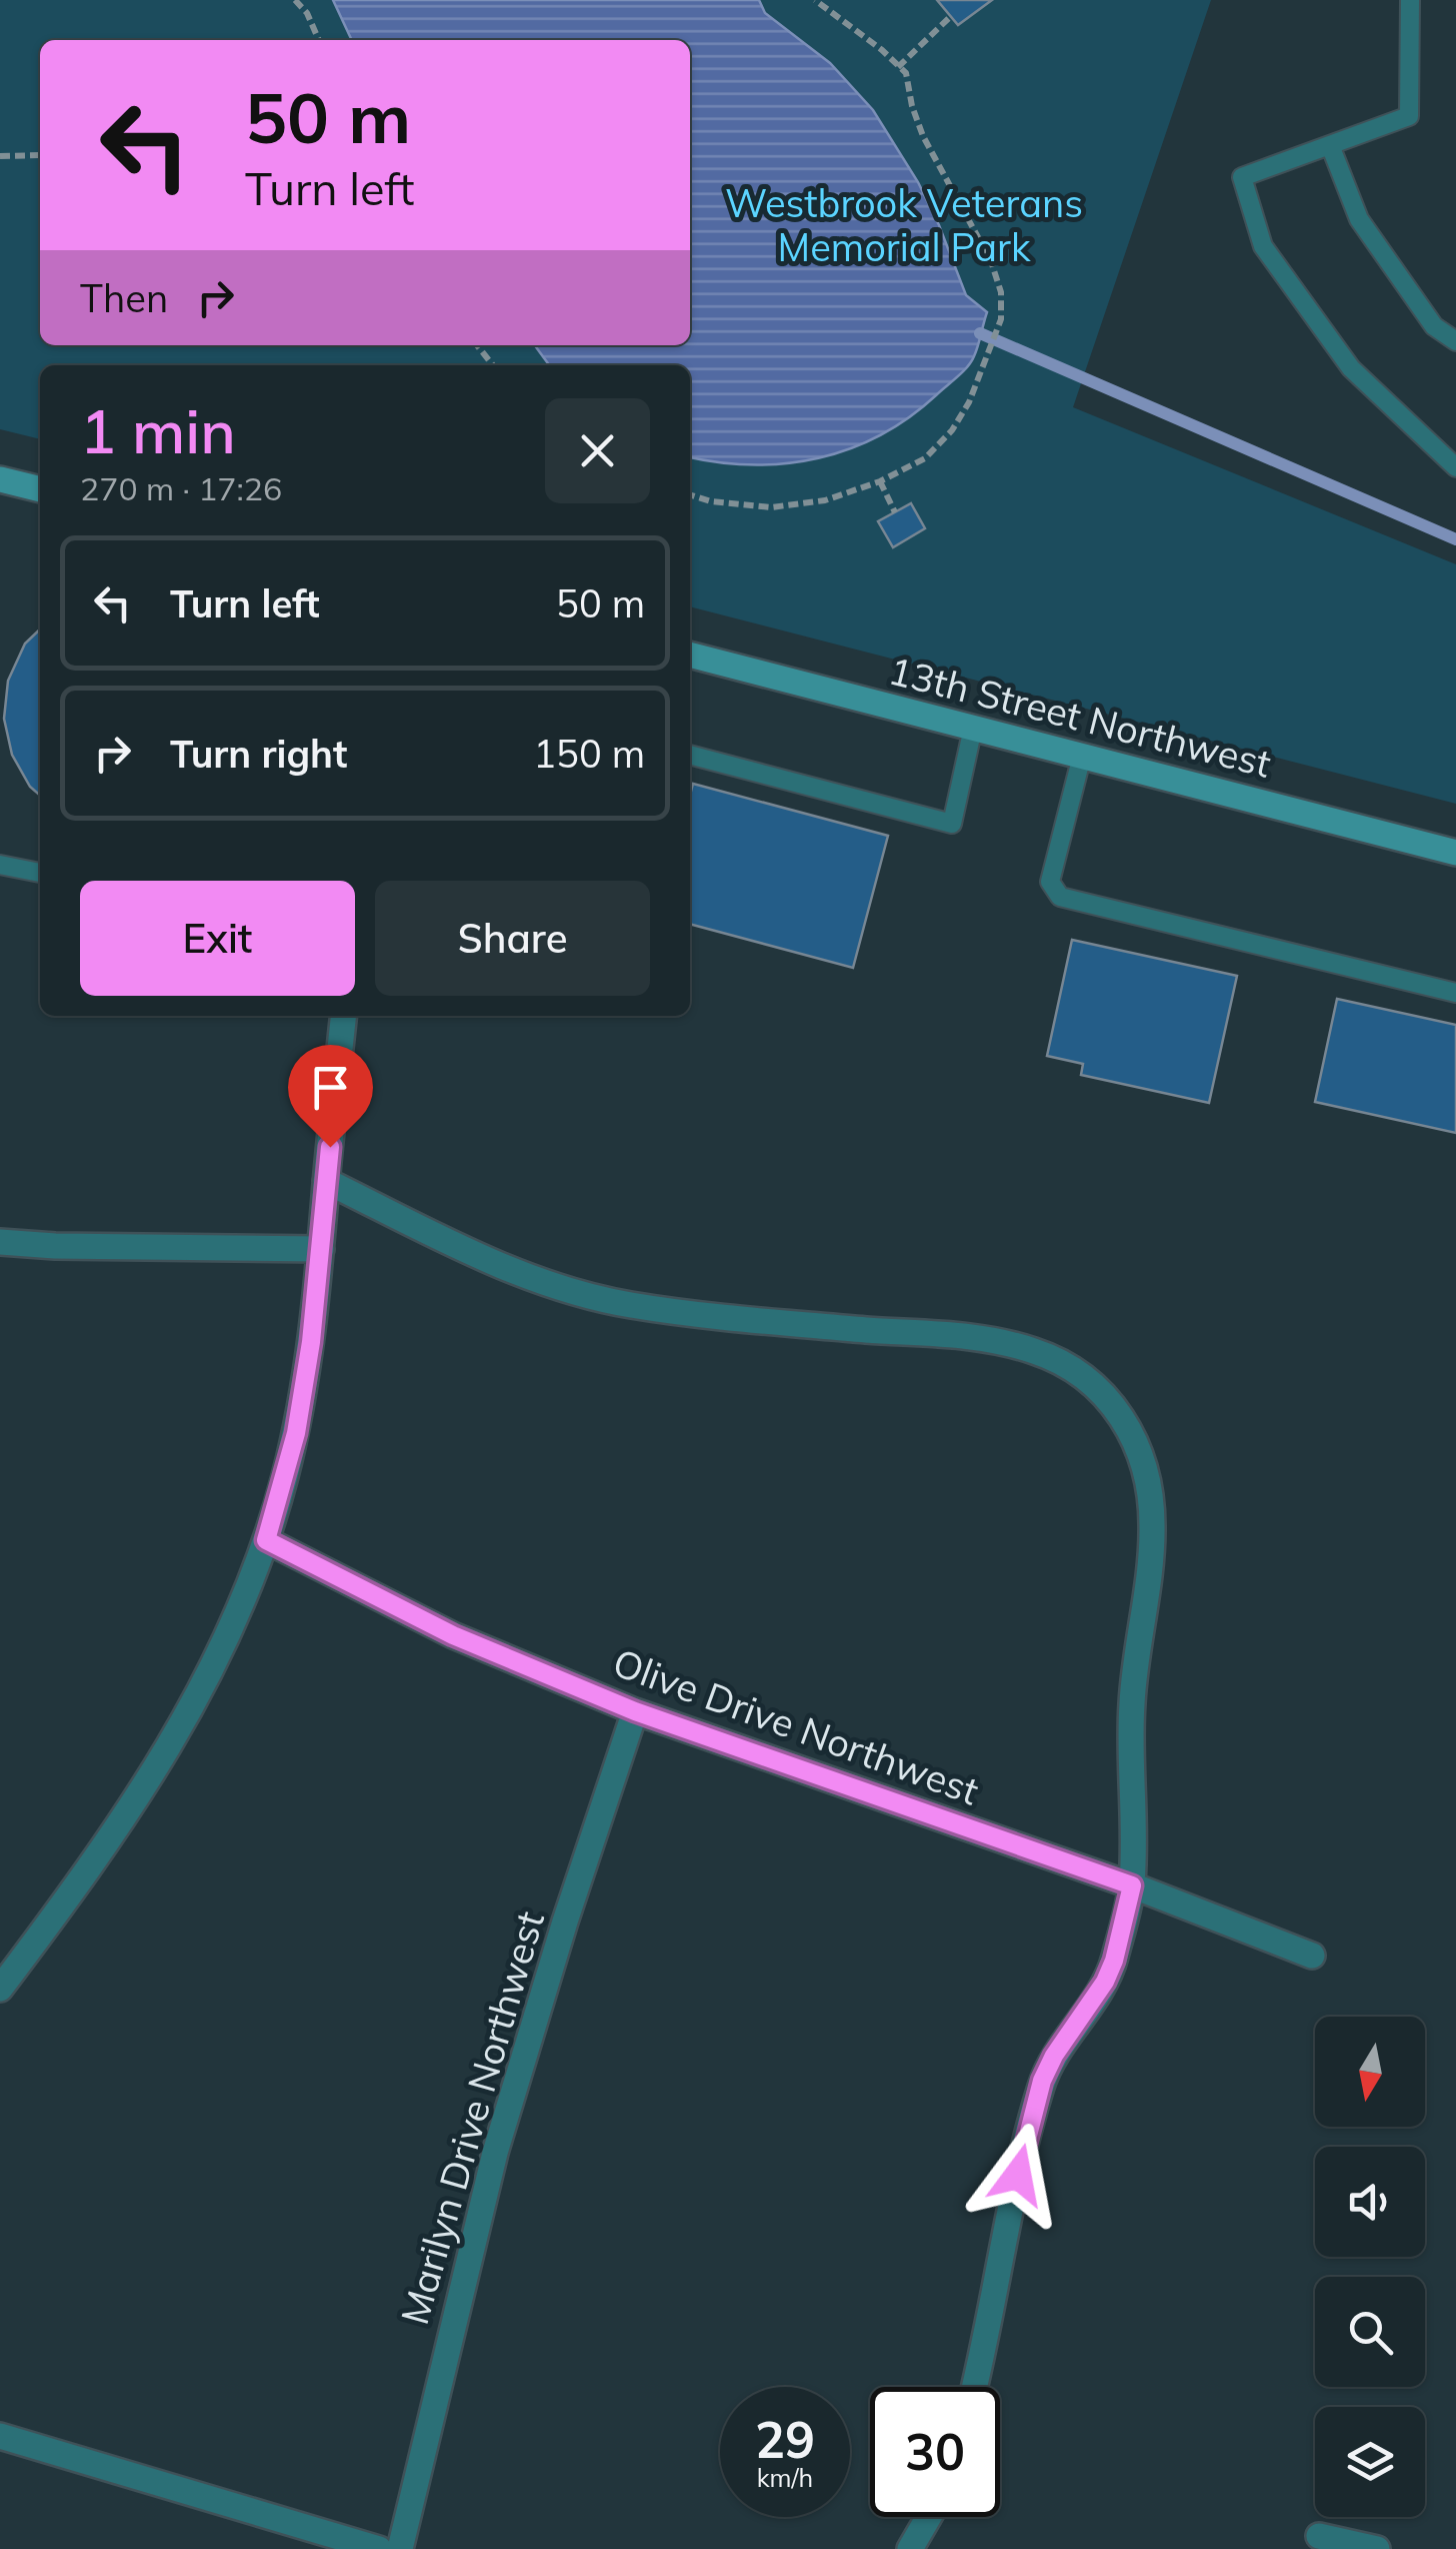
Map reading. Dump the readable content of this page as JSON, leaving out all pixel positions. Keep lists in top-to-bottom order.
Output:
{
  "streets": {
    "main road": ["13th Street Northwest"],
    "street": ["Olive Drive Northwest", "Marilyn Drive Northwest"]
  },
  "crossings": [
    ["Olive Drive Northwest", "Marilyn Drive Northwest"]
  ],
  "parks": ["Westbrook Veterans Memorial Park"],
  "north": "bottom",
  "page": {
    "turn": ["50 m", "Turn left"],
    "then": "Then",
    "heading": ["1 min", "270 m · 17:26"],
    "list": [
      {
        "name": "Turn left",
        "value": "50 m"
      },
      {
        "name": "Turn right",
        "value": "150 m"
      }
    ],
    "buttons": ["Exit", "Share"],
    "speed": "29 km/h",
    "limit": "30"
  }
}
